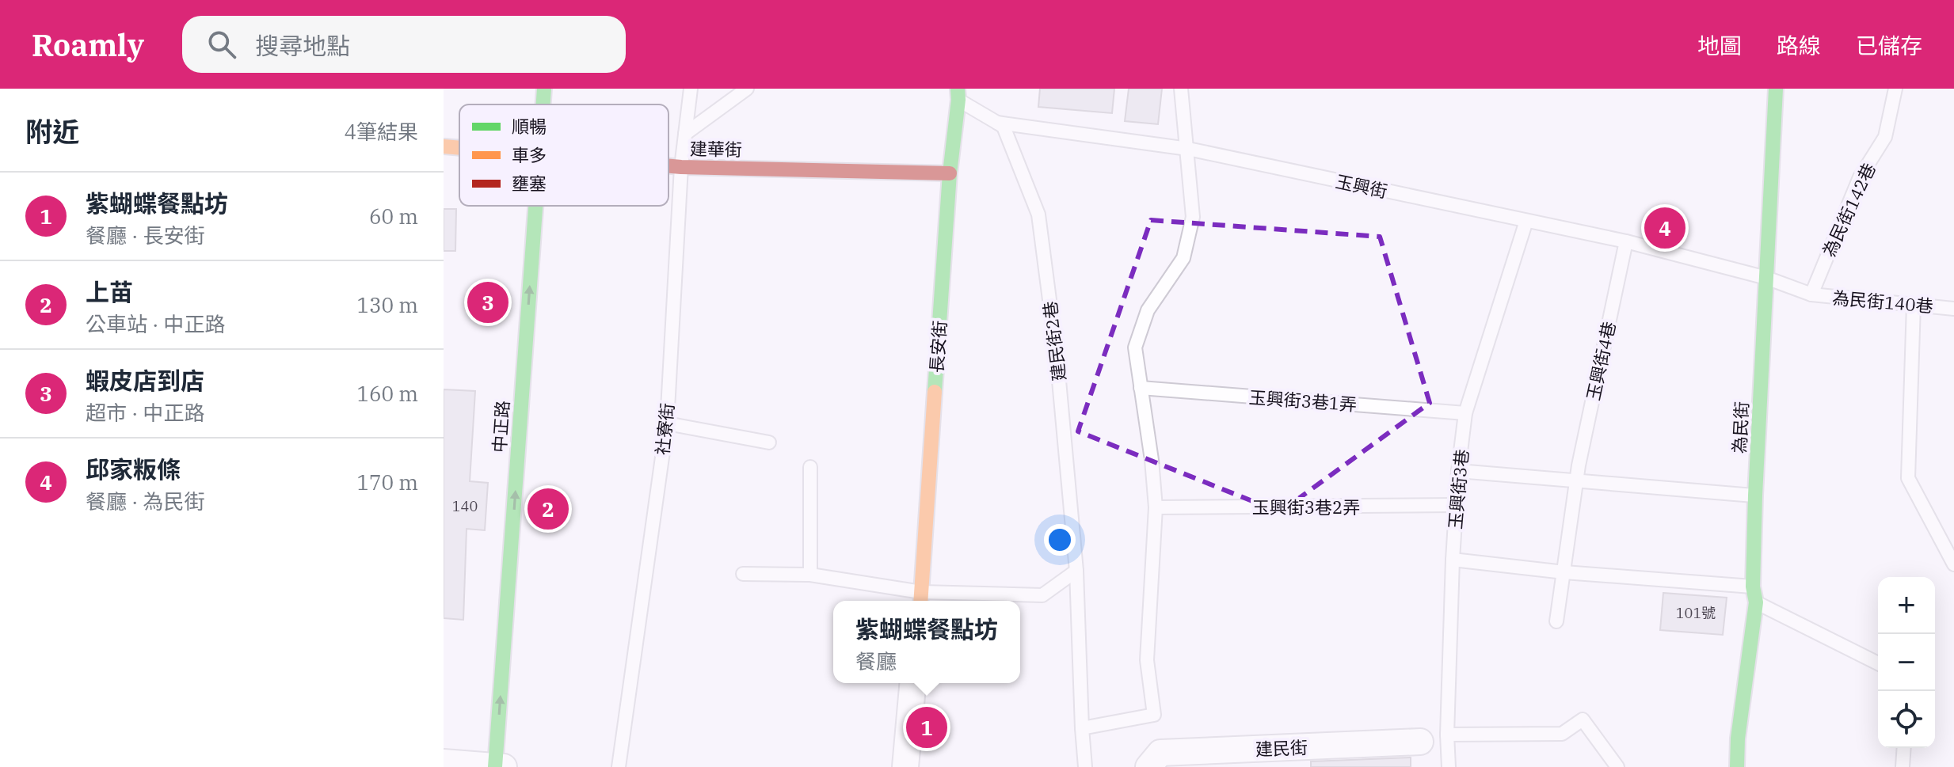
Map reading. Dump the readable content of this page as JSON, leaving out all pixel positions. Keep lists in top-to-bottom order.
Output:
{
  "streets": {
    "street": [
      "建華街",
      "長安街",
      "中正路",
      "為民街",
      "建民街"
    ],
    "lane": [
      "玉興街",
      "為民街142巷",
      "為民街140巷",
      "建民街2巷",
      "玉興街4巷",
      "玉興街3巷1弄",
      "社寮街",
      "玉興街3巷",
      "玉興街3巷2弄"
    ]
  },
  "crossings": [
    ["建華街", "長安街"],
    ["建華街", "社寮街"],
    ["玉興街", "為民街140巷"],
    ["玉興街", "建民街2巷"],
    ["玉興街", "長安街"],
    ["玉興街", "玉興街4巷"],
    ["玉興街", "為民街"],
    ["玉興街", "玉興街3巷"],
    ["為民街142巷", "為民街140巷"],
    ["為民街140巷", "為民街"],
    ["玉興街3巷1弄", "玉興街3巷"],
    ["玉興街3巷", "玉興街3巷2弄"]
  ],
  "one_way": ["中正路"],
  "house_numbers": ["140", "101號"],
  "legend": ["順暢", "車多", "壅塞"],
  "page": {
    "header": "Roamly",
    "search": "搜尋地點",
    "nav": ["地圖", "路線", "已儲存"],
    "heading": ["附近", "4筆結果"],
    "list": [
      {
        "mark": "1",
        "name": "紫蝴蝶餐點坊",
        "note": "餐廳 · 長安街",
        "value": "60 m"
      },
      {
        "mark": "2",
        "name": "上苗",
        "note": "公車站 · 中正路",
        "value": "130 m"
      },
      {
        "mark": "3",
        "name": "蝦皮店到店",
        "note": "超市 · 中正路",
        "value": "160 m"
      },
      {
        "mark": "4",
        "name": "邱家粄條",
        "note": "餐廳 · 為民街",
        "value": "170 m"
      }
    ],
    "pins": [
      "4",
      "3",
      "2",
      "1"
    ],
    "map_buttons": ["+", "−"],
    "popup": ["紫蝴蝶餐點坊", "餐廳"]
  }
}
